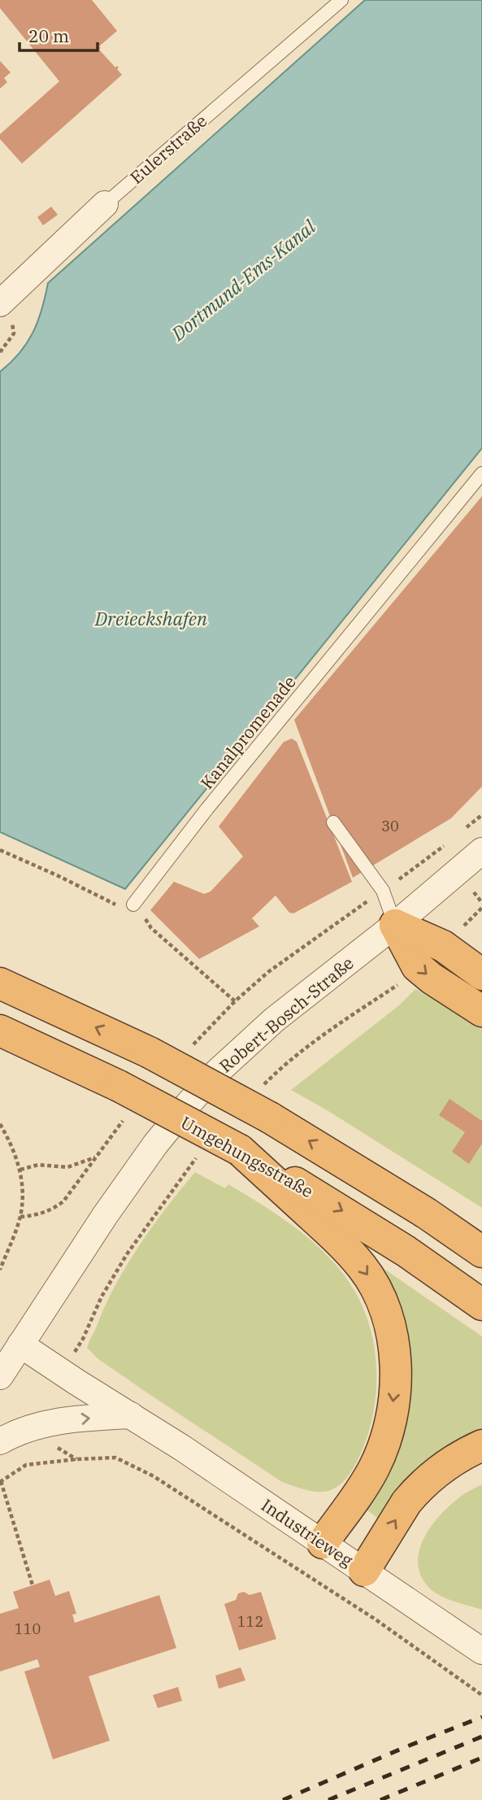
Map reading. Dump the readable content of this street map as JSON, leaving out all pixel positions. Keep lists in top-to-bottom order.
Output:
{
  "streets": {
    "highway": ["Umgehungsstraße"],
    "street": ["Eulerstraße", "Robert-Bosch-Straße", "Industrieweg"],
    "lane": ["Kanalpromenade"]
  },
  "crossings": [
    ["Robert-Bosch-Straße", "Industrieweg"]
  ],
  "water": ["Dortmund-Ems-Kanal", "Dreieckshafen"],
  "house_numbers": ["30", "112", "110"],
  "scale_bar": "20 m"
}
